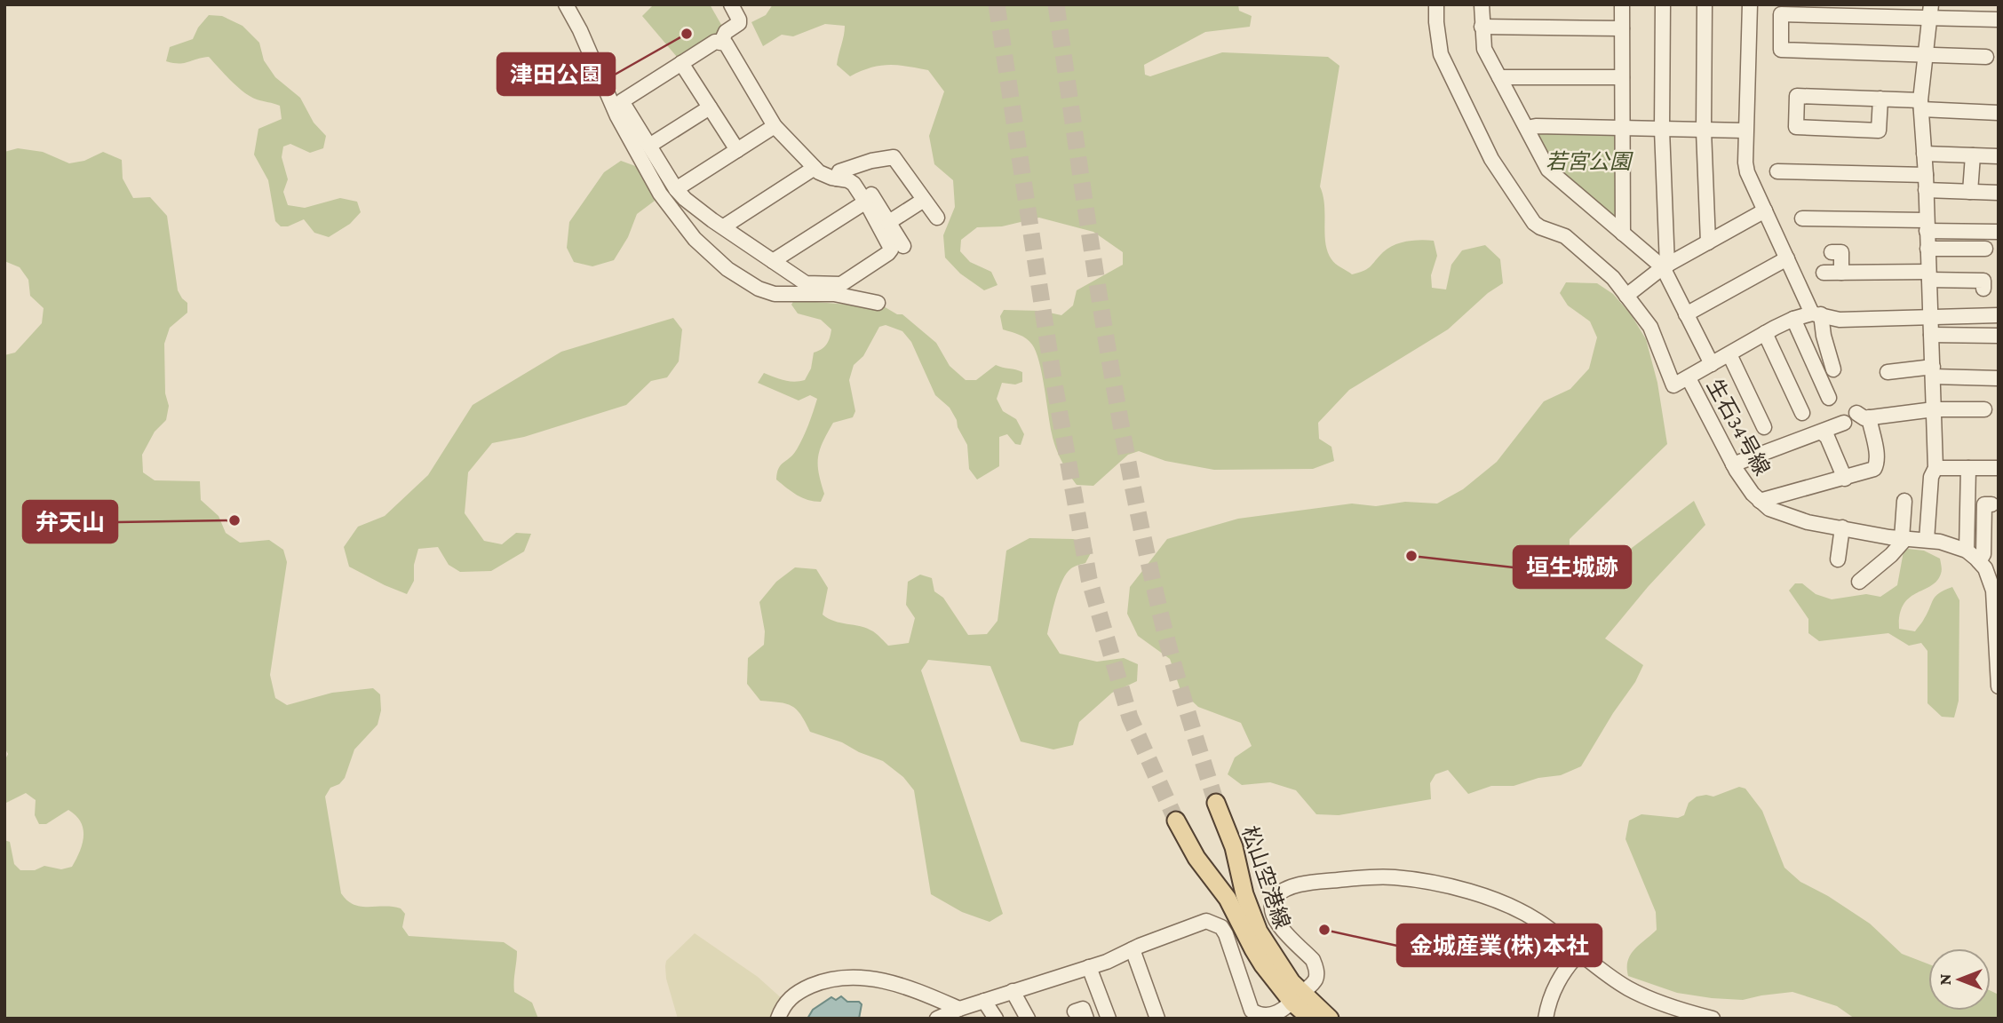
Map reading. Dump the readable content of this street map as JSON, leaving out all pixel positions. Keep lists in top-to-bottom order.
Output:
{
  "streets": {
    "main road": ["松山空港線"],
    "street": ["生石34号線"]
  },
  "parks": ["若宮公園"],
  "places": [
    "津田公園",
    "弁天山",
    "垣生城跡",
    "金城産業(株)本社"
  ],
  "north": "left"
}
